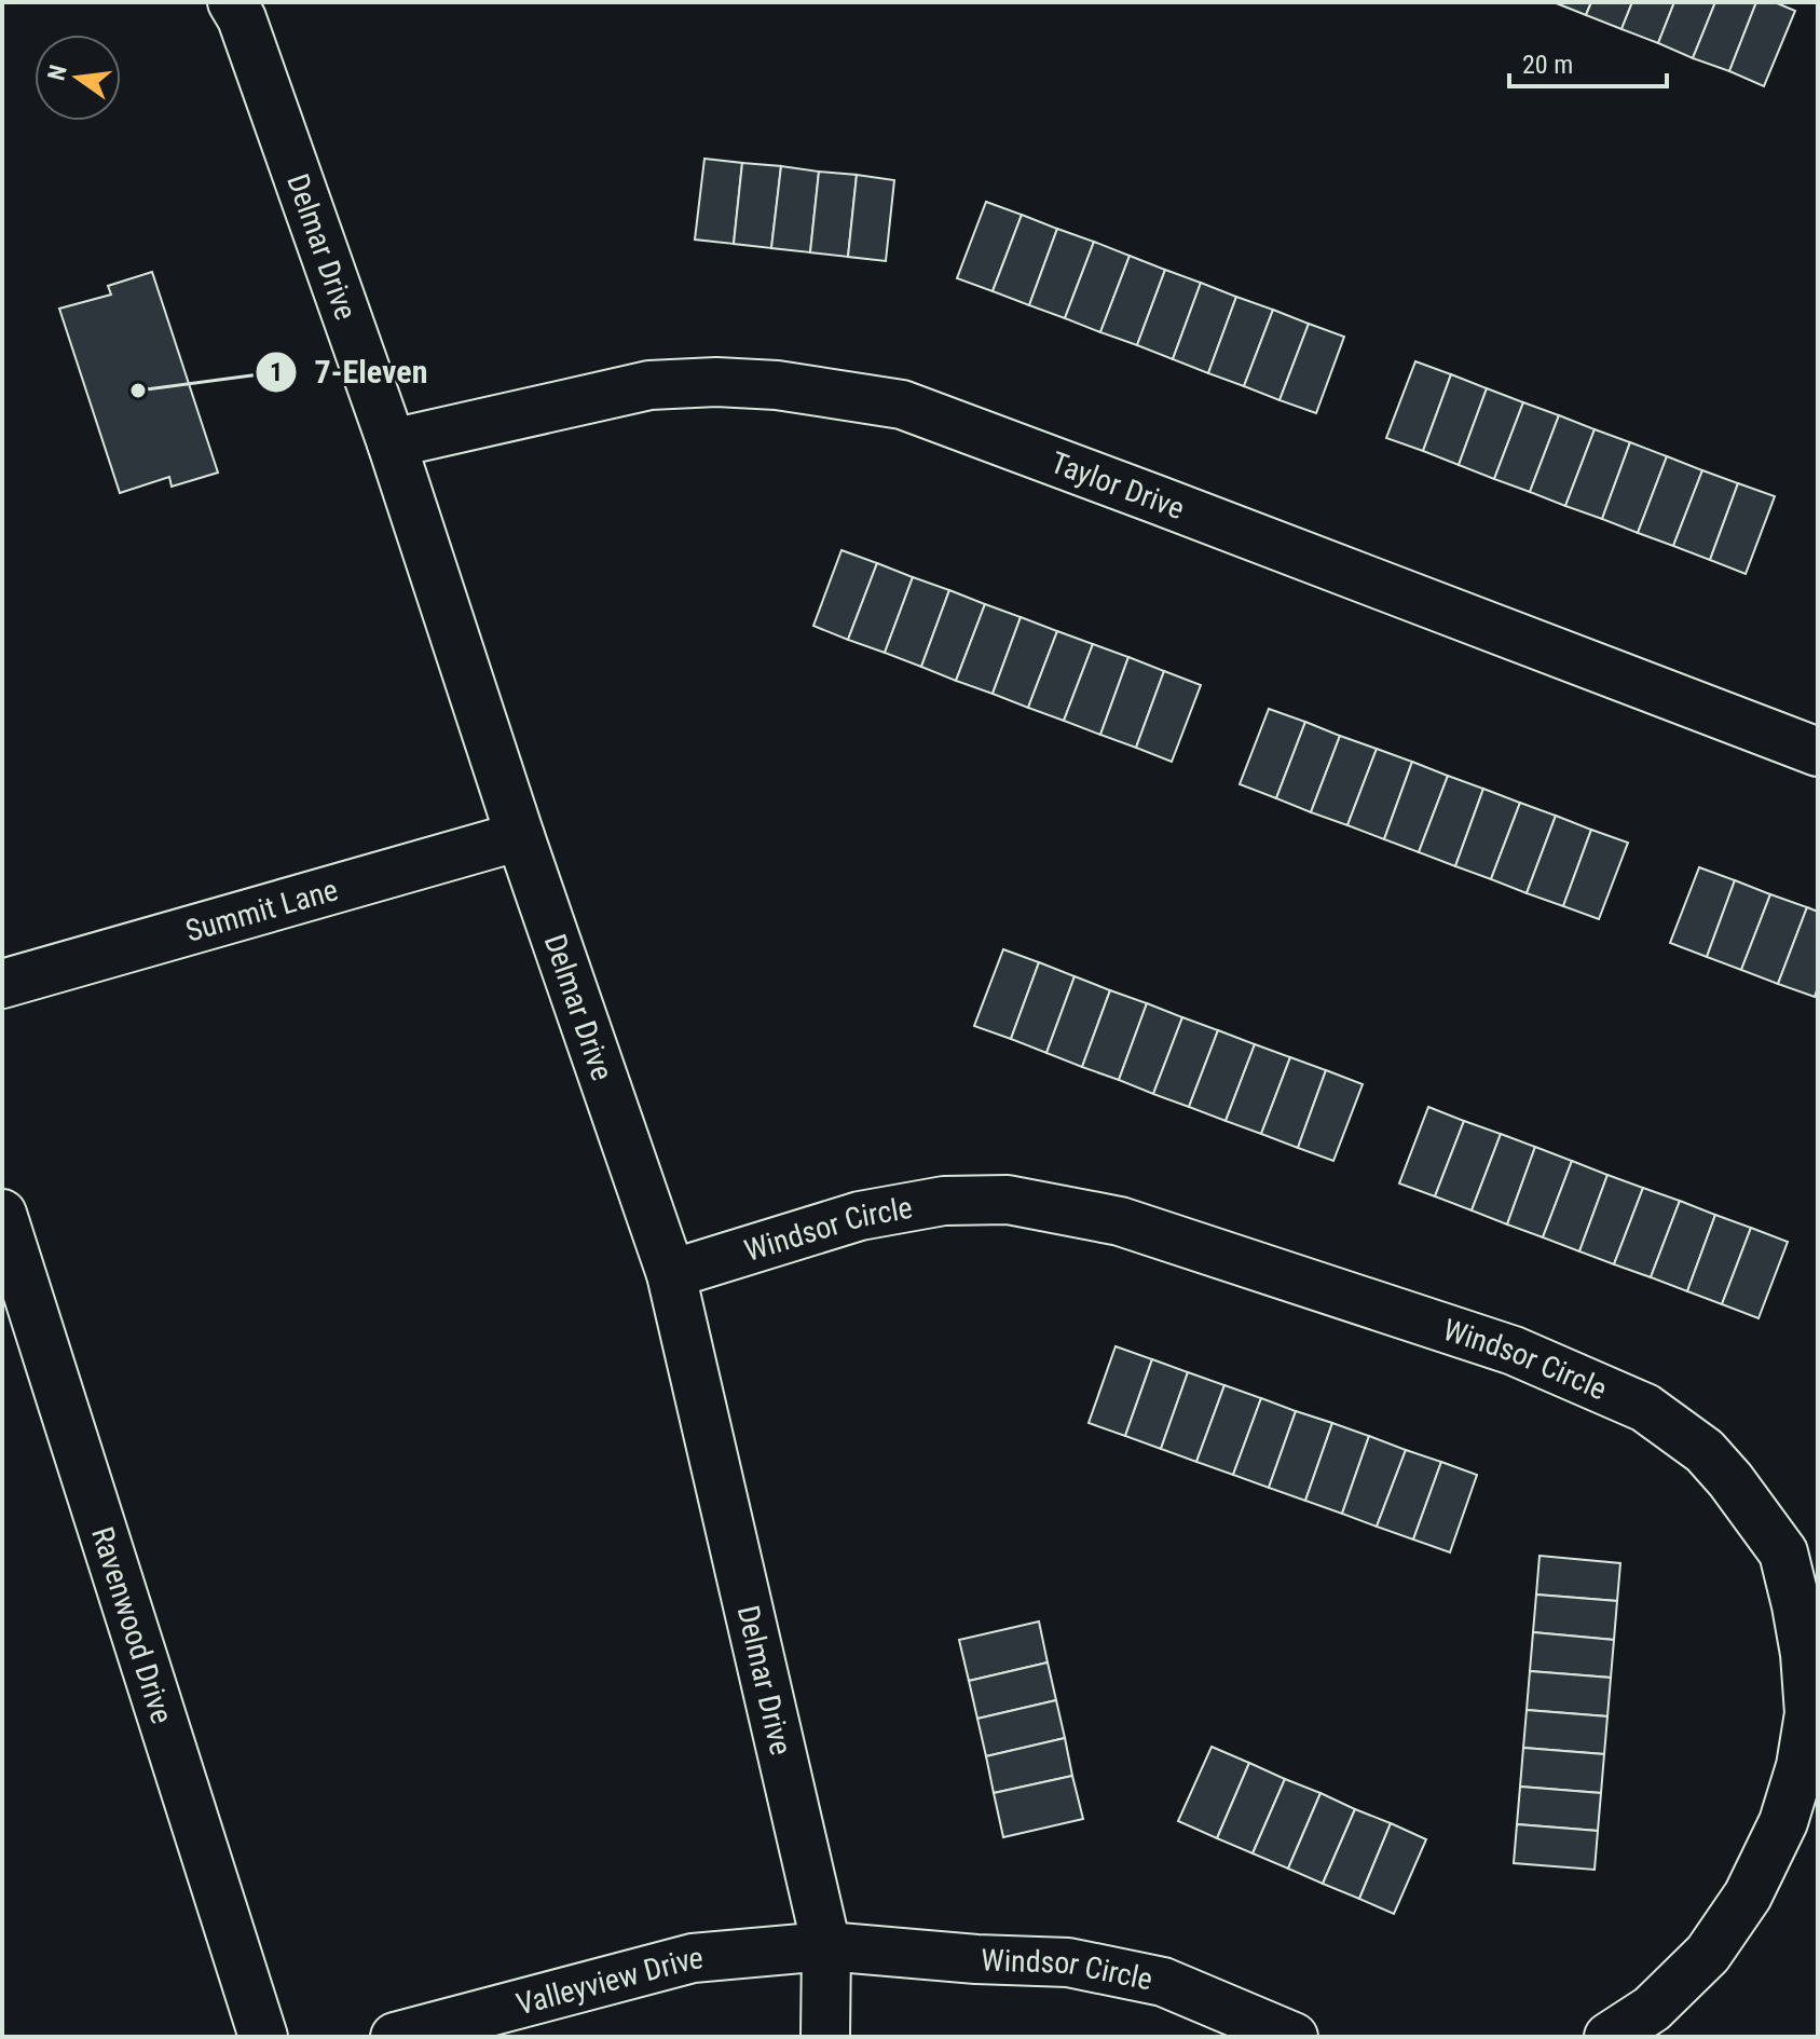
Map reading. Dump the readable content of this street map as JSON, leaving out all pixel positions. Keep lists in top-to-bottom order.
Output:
{
  "streets": {
    "street": [
      "Delmar Drive",
      "Taylor Drive",
      "Summit Lane",
      "Windsor Circle",
      "Ravenwood Drive",
      "Valleyview Drive"
    ]
  },
  "crossings": [
    ["Delmar Drive", "Taylor Drive"],
    ["Delmar Drive", "Summit Lane"],
    ["Delmar Drive", "Windsor Circle"],
    ["Delmar Drive", "Valleyview Drive"],
    ["Windsor Circle", "Valleyview Drive"]
  ],
  "places": ["7-Eleven"],
  "scale_bar": "20 m",
  "north": "left"
}
